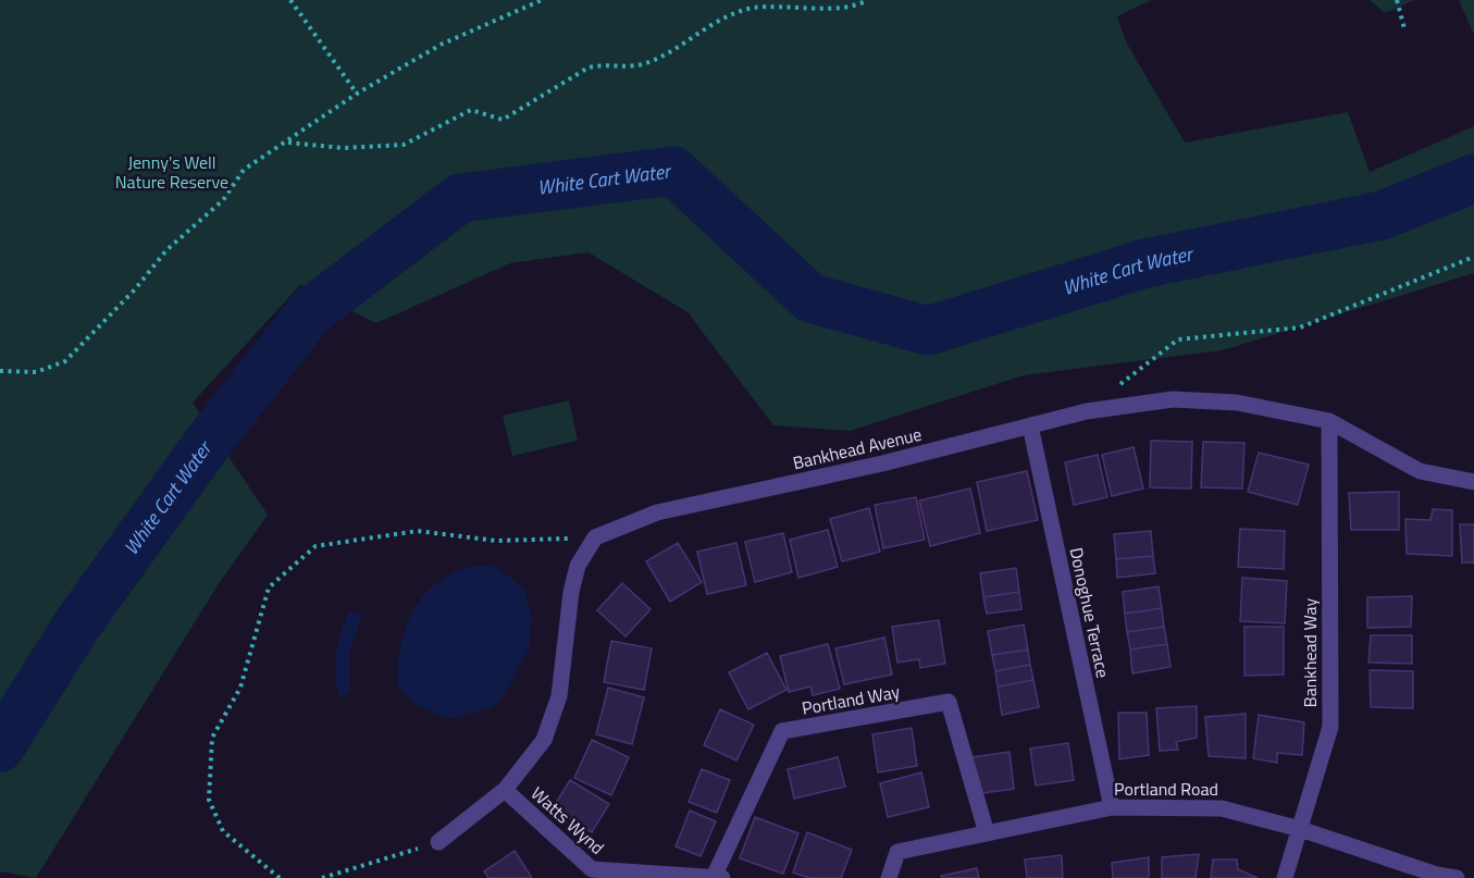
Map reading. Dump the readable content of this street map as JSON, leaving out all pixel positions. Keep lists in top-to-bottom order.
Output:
{
  "streets": {
    "street": [
      "Bankhead Avenue",
      "Donoghue Terrace",
      "Bankhead Way",
      "Portland Way",
      "Portland Road",
      "Watts Wynd"
    ]
  },
  "crossings": [
    ["Bankhead Avenue", "Donoghue Terrace"],
    ["Bankhead Avenue", "Bankhead Way"],
    ["Donoghue Terrace", "Portland Road"],
    ["Bankhead Way", "Portland Road"],
    ["Portland Way", "Portland Road"],
    ["Portland Way", "Watts Wynd"]
  ],
  "water": ["White Cart Water"],
  "parks": ["Jenny's Well Nature Reserve"]
}
